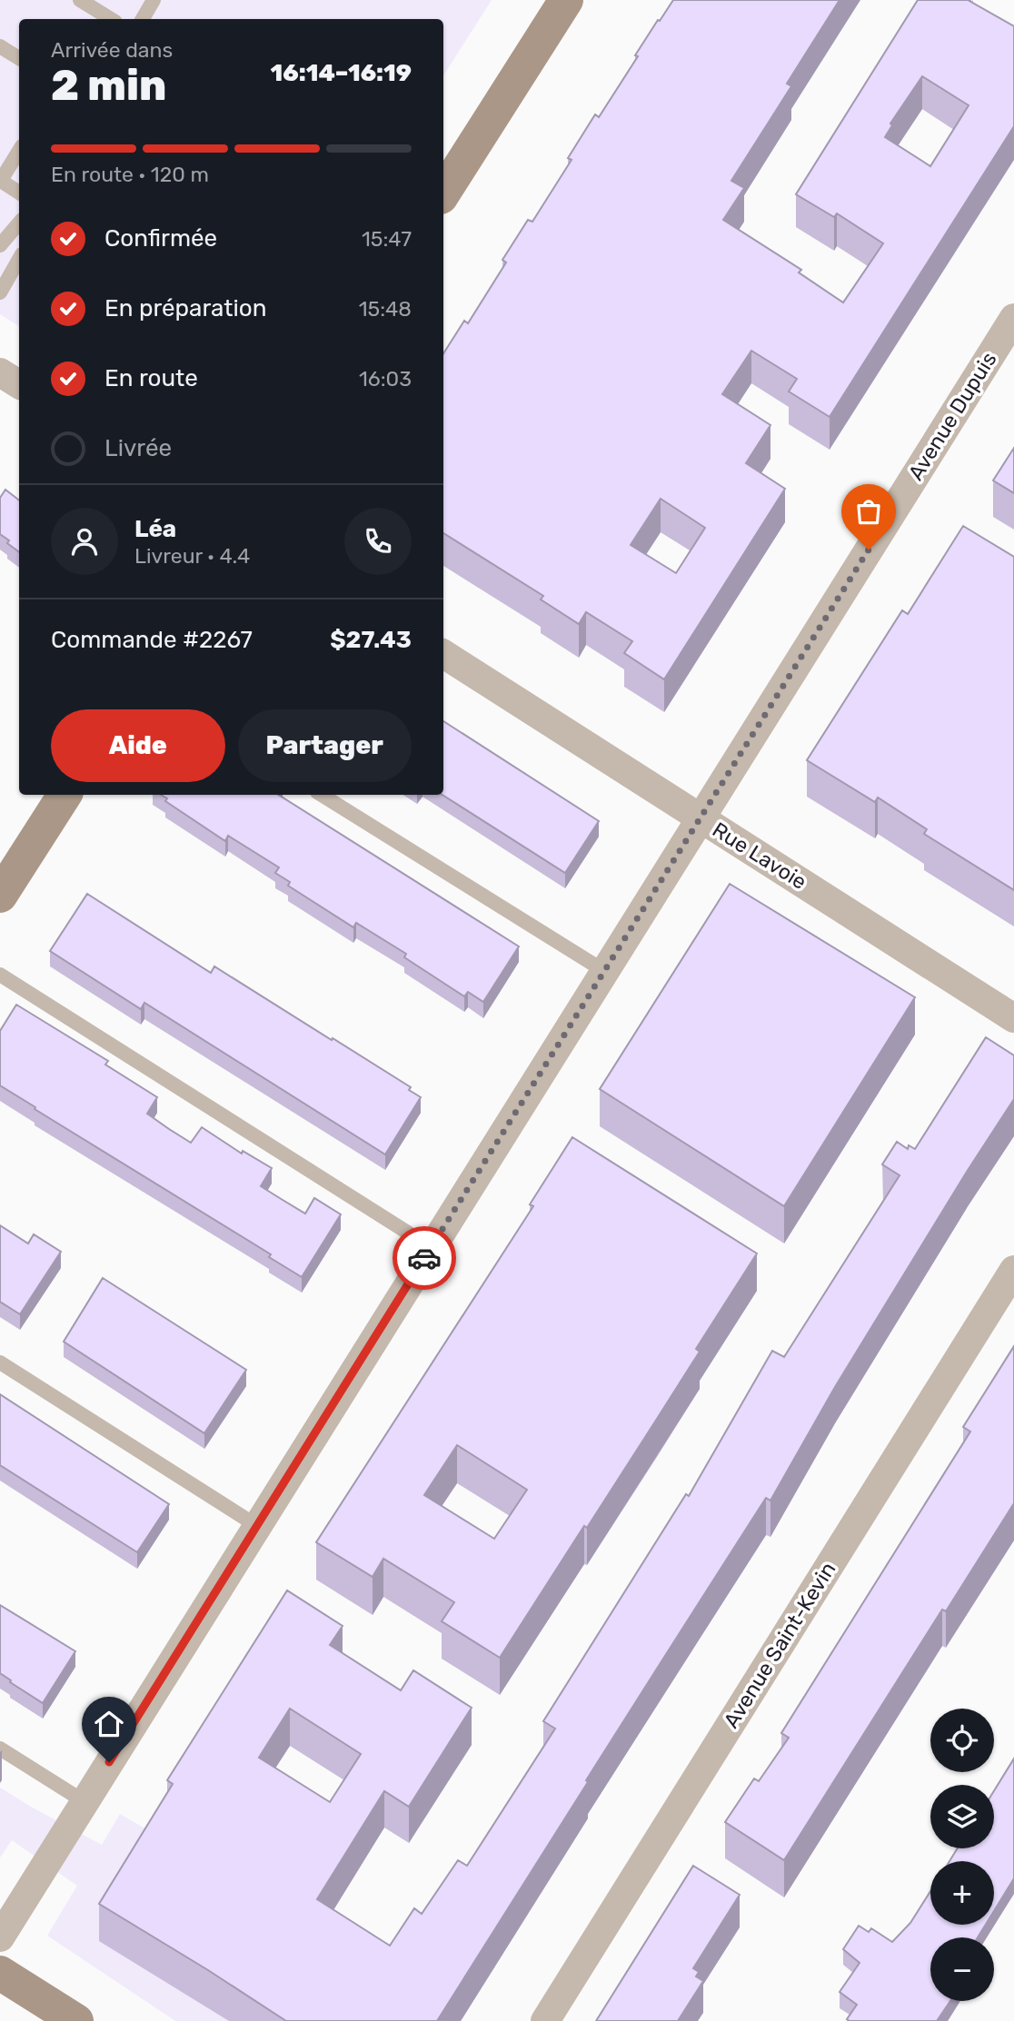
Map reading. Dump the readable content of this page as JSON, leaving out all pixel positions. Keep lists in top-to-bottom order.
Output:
{
  "streets": {
    "street": ["Avenue Dupuis", "Rue Lavoie", "Avenue Saint-Kevin"]
  },
  "crossings": [
    ["Avenue Dupuis", "Rue Lavoie"]
  ],
  "page": {
    "heading": ["2 min", "Arrivée dans", "16:14–16:19"],
    "panel": [
      "Léa",
      "Livreur · 4.4",
      "Commande #2267",
      "$27.43"
    ],
    "bar": "En route · 120 m",
    "list": [
      ["Confirmée", "15:47"],
      ["En préparation", "15:48"],
      ["En route", "16:03"],
      "Livrée"
    ],
    "buttons": ["Aide", "Partager"],
    "map_buttons": ["+", "−"]
  }
}
